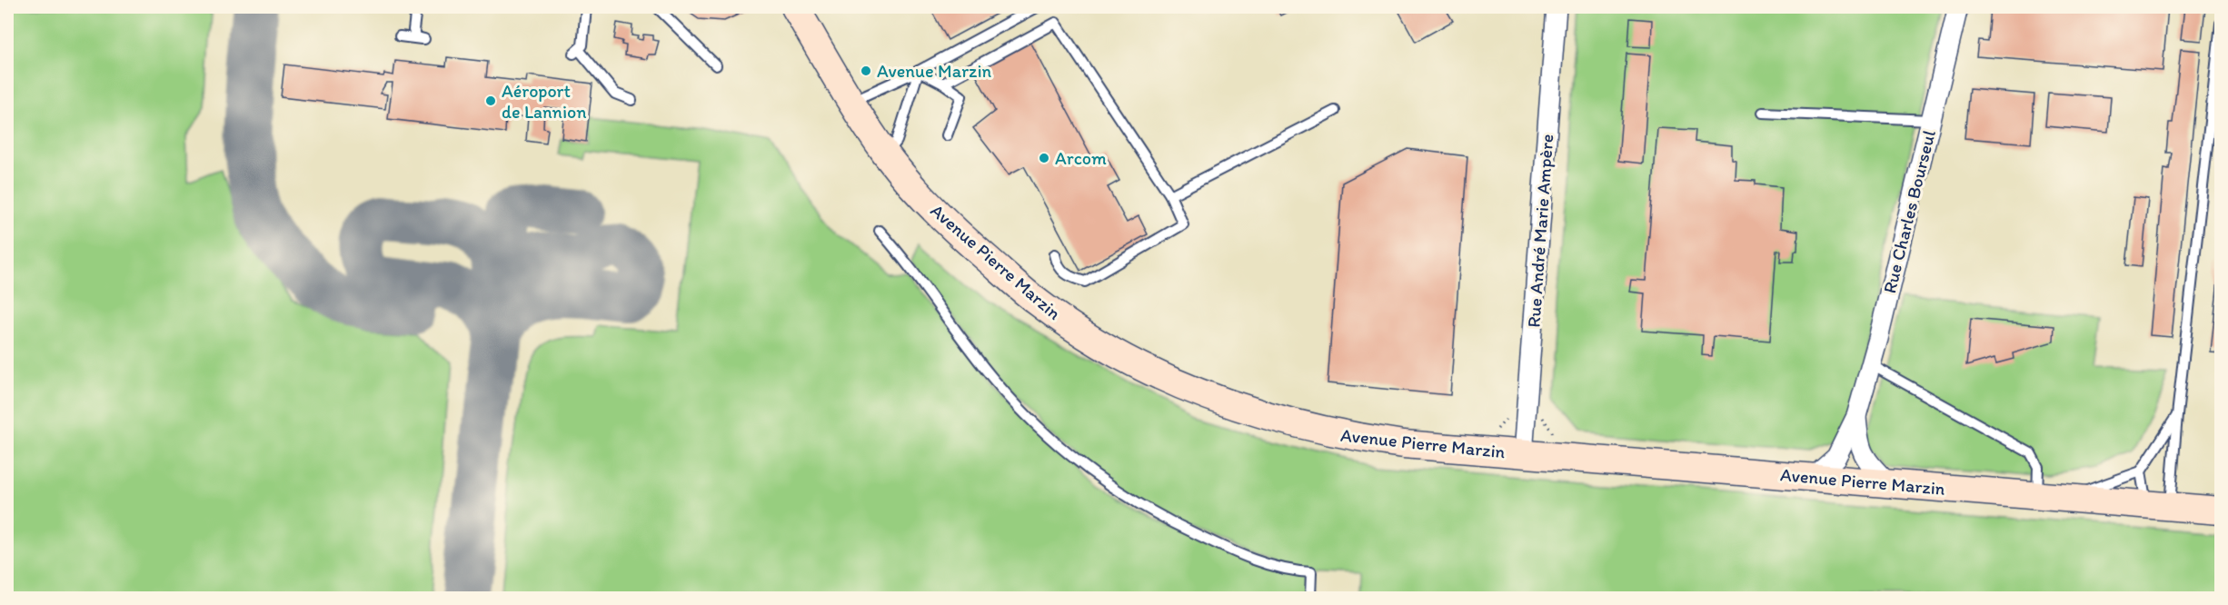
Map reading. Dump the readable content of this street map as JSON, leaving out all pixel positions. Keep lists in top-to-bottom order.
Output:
{
  "streets": {
    "main road": ["Avenue Pierre Marzin"],
    "street": ["Rue Charles Bourseul", "Rue André Marie Ampère"]
  },
  "crossings": [
    ["Rue Charles Bourseul", "Avenue Pierre Marzin"],
    ["Rue André Marie Ampère", "Avenue Pierre Marzin"]
  ],
  "places": ["Avenue Marzin", "Aéroport de Lannion", "Arcom"]
}
